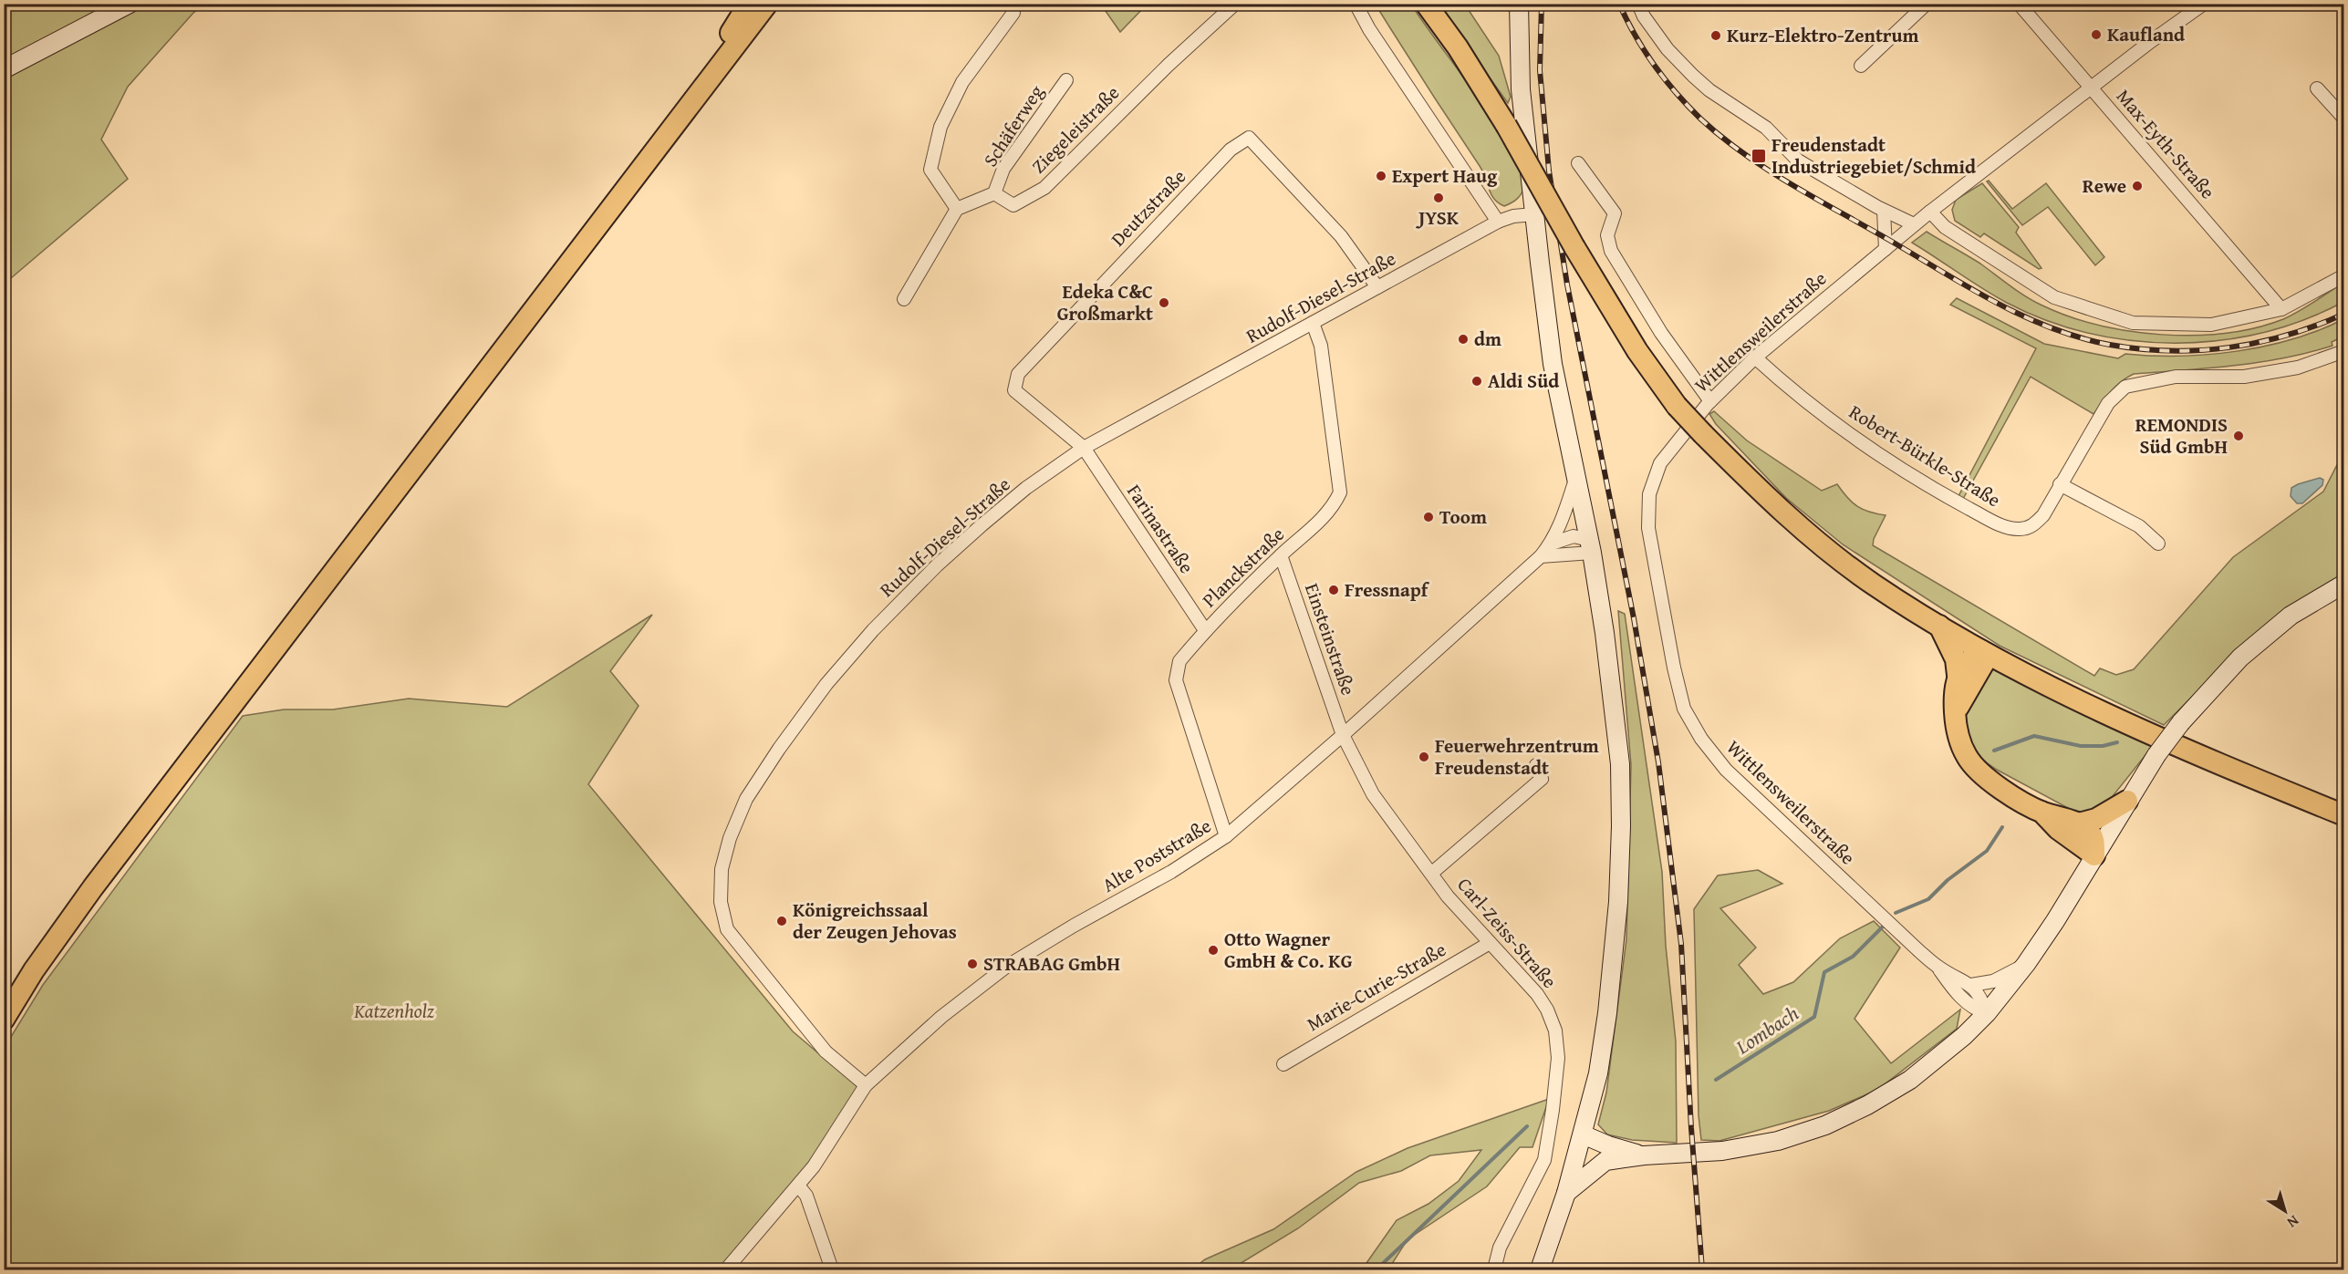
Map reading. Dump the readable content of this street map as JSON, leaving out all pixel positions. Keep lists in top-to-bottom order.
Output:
{
  "streets": {
    "street": [
      "Schäferweg",
      "Ziegeleistraße",
      "Max-Eyth-Straße",
      "Deutzstraße",
      "Rudolf-Diesel-Straße",
      "Wittlensweilerstraße",
      "Robert-Bürkle-Straße",
      "Farinastraße",
      "Planckstraße",
      "Einsteinstraße",
      "Alte Poststraße",
      "Carl-Zeiss-Straße",
      "Marie-Curie-Straße"
    ]
  },
  "crossings": [
    ["Schäferweg", "Ziegeleistraße"],
    ["Max-Eyth-Straße", "Wittlensweilerstraße"],
    ["Deutzstraße", "Rudolf-Diesel-Straße"],
    ["Deutzstraße", "Farinastraße"],
    ["Rudolf-Diesel-Straße", "Farinastraße"],
    ["Rudolf-Diesel-Straße", "Planckstraße"],
    ["Rudolf-Diesel-Straße", "Alte Poststraße"],
    ["Wittlensweilerstraße", "Robert-Bürkle-Straße"],
    ["Farinastraße", "Planckstraße"],
    ["Planckstraße", "Einsteinstraße"],
    ["Planckstraße", "Alte Poststraße"],
    ["Einsteinstraße", "Alte Poststraße"],
    ["Einsteinstraße", "Carl-Zeiss-Straße"],
    ["Alte Poststraße", "Carl-Zeiss-Straße"],
    ["Carl-Zeiss-Straße", "Marie-Curie-Straße"]
  ],
  "water": ["Lombach"],
  "parks": ["Katzenholz"],
  "places": {
    "other": [
      "Kaufland",
      "Kurz-Elektro-Zentrum",
      "Expert Haug",
      "Rewe",
      "JYSK",
      "Edeka C&C Großmarkt",
      "dm",
      "Aldi Süd",
      "REMONDIS Süd GmbH",
      "Toom",
      "Fressnapf",
      "Feuerwehrzentrum Freudenstadt",
      "Königreichssaal der Zeugen Jehovas",
      "Otto Wagner GmbH & Co. KG",
      "STRABAG GmbH"
    ],
    "transit": ["Freudenstadt Industriegebiet/Schmid"]
  },
  "north": "bottom right"
}
